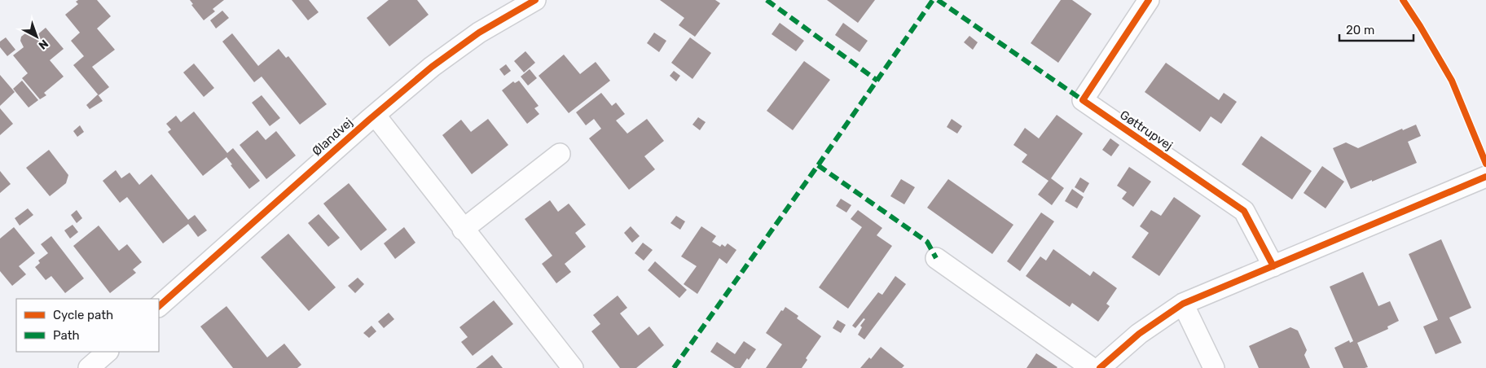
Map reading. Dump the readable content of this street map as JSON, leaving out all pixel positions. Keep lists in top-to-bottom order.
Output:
{
  "streets": {
    "street": ["Gøttrupvej", "Ølandvej"]
  },
  "legend": ["Cycle path", "Path"],
  "scale_bar": "20 m",
  "north": "bottom right"
}
